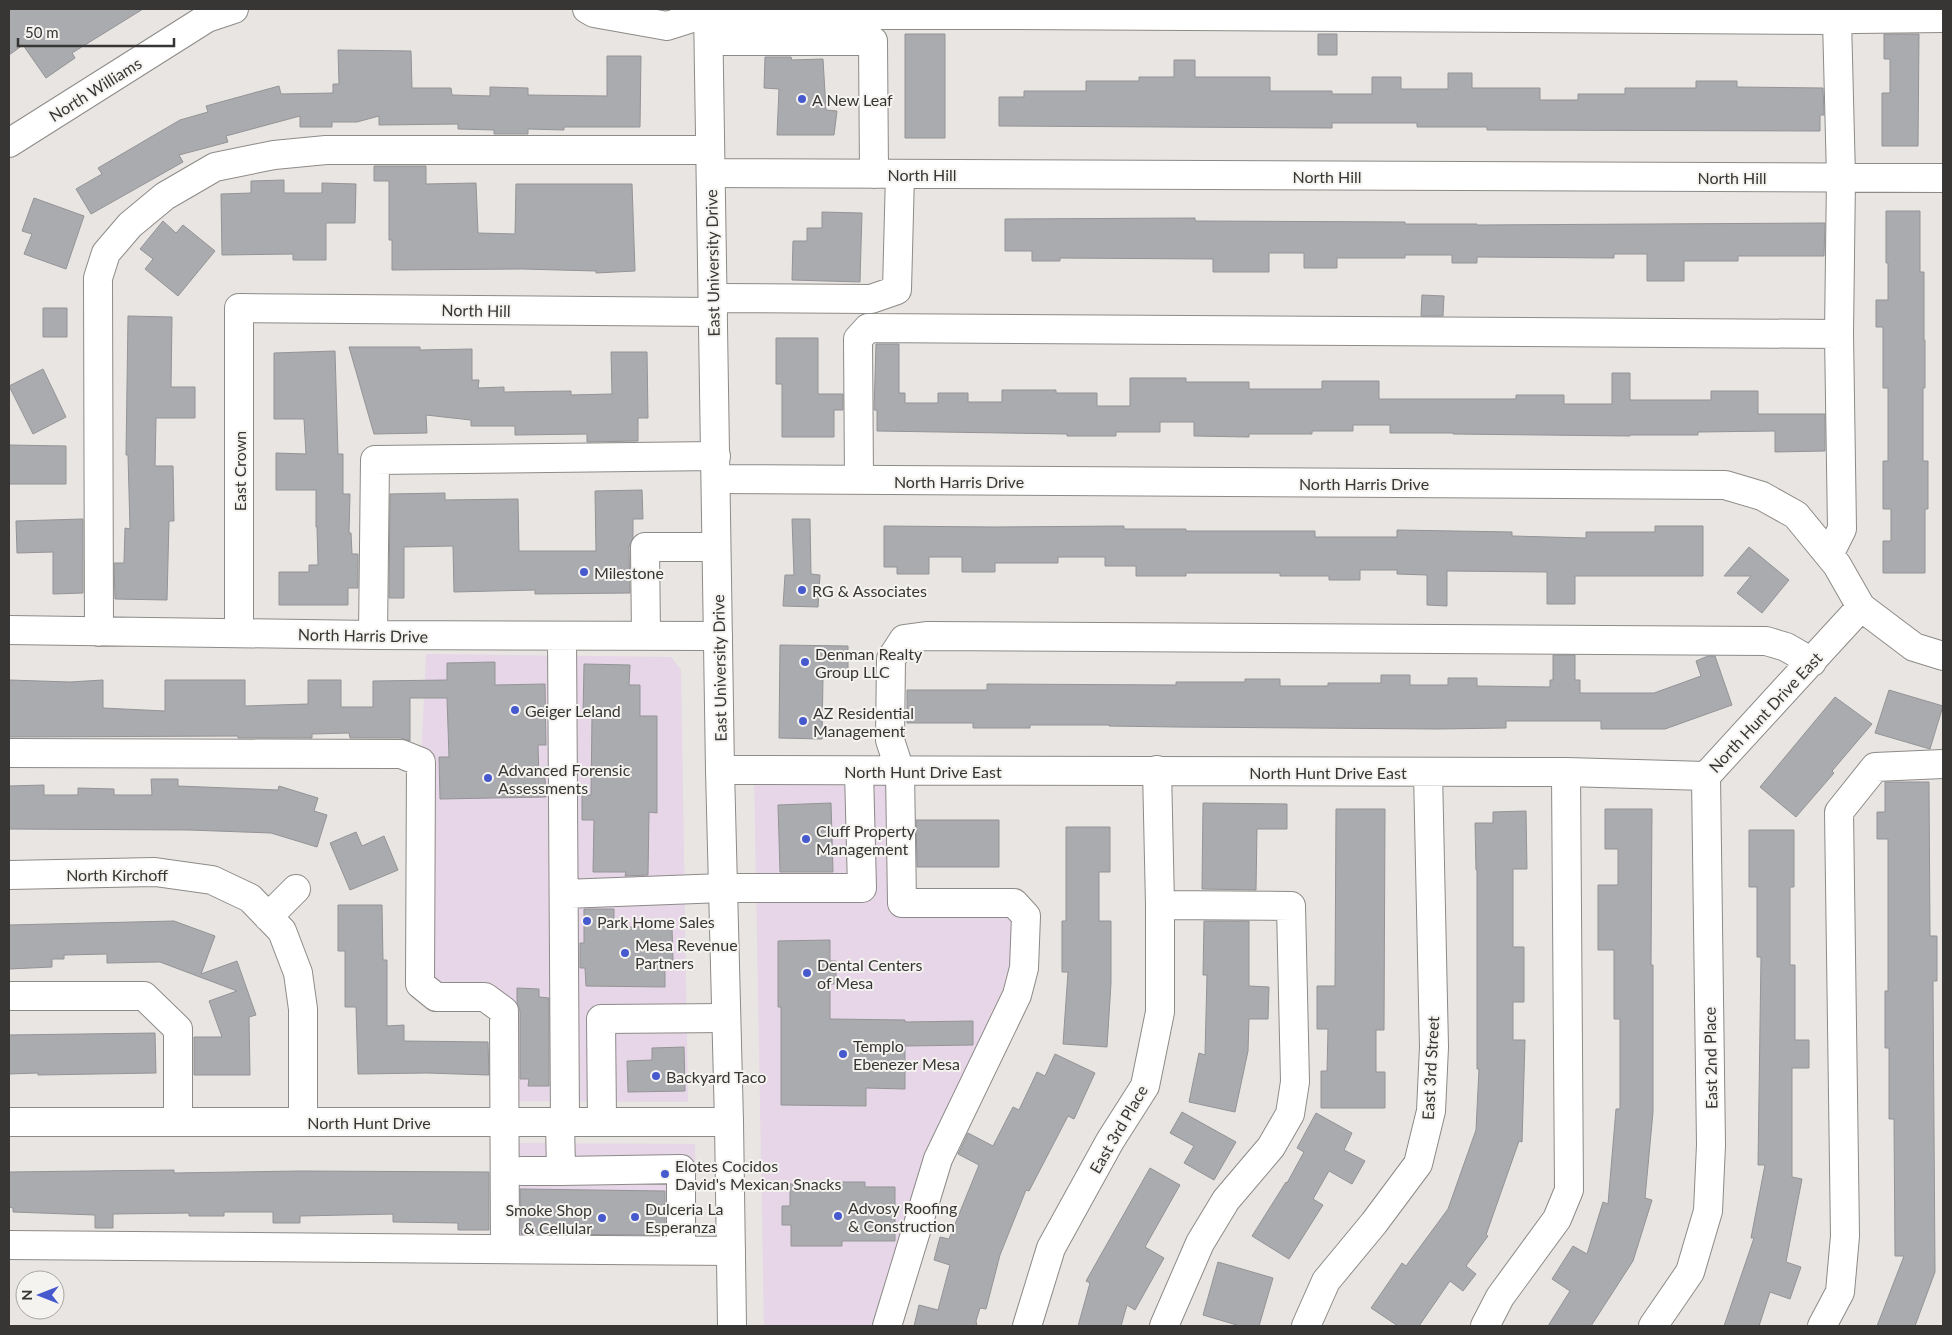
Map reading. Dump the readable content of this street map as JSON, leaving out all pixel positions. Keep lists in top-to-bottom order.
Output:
{
  "streets": {
    "street": [
      "North Williams",
      "North Hill",
      "East University Drive",
      "East Crown",
      "North Harris Drive",
      "North Hunt Drive East",
      "North Kirchoff",
      "East 2nd Place",
      "East 3rd Street",
      "North Hunt Drive",
      "East 3rd Place"
    ]
  },
  "crossings": [
    ["North Hill", "East University Drive"],
    ["North Hill", "East Crown"],
    ["North Hill", "North Harris Drive"],
    ["East University Drive", "North Harris Drive"],
    ["East University Drive", "North Hunt Drive East"],
    ["East University Drive", "North Hunt Drive"],
    ["East Crown", "North Harris Drive"],
    ["North Harris Drive", "North Hunt Drive East"],
    ["North Hunt Drive East", "East 2nd Place"],
    ["North Hunt Drive East", "East 3rd Street"],
    ["North Hunt Drive East", "East 3rd Place"],
    ["North Kirchoff", "North Hunt Drive"]
  ],
  "places": [
    "A New Leaf",
    "Milestone",
    "RG & Associates",
    "Denman Realty Group LLC",
    "Geiger Leland",
    "AZ Residential Management",
    "Advanced Forensic Assessments",
    "Cluff Property Management",
    "Park Home Sales",
    "Mesa Revenue Partners",
    "Dental Centers of Mesa",
    "Templo Ebenezer Mesa",
    "Backyard Taco",
    "Elotes Cocidos David's Mexican Snacks",
    "Advosy Roofing & Construction",
    "Dulceria La Esperanza",
    "Smoke Shop & Cellular"
  ],
  "scale_bar": "50 m",
  "north": "left"
}
